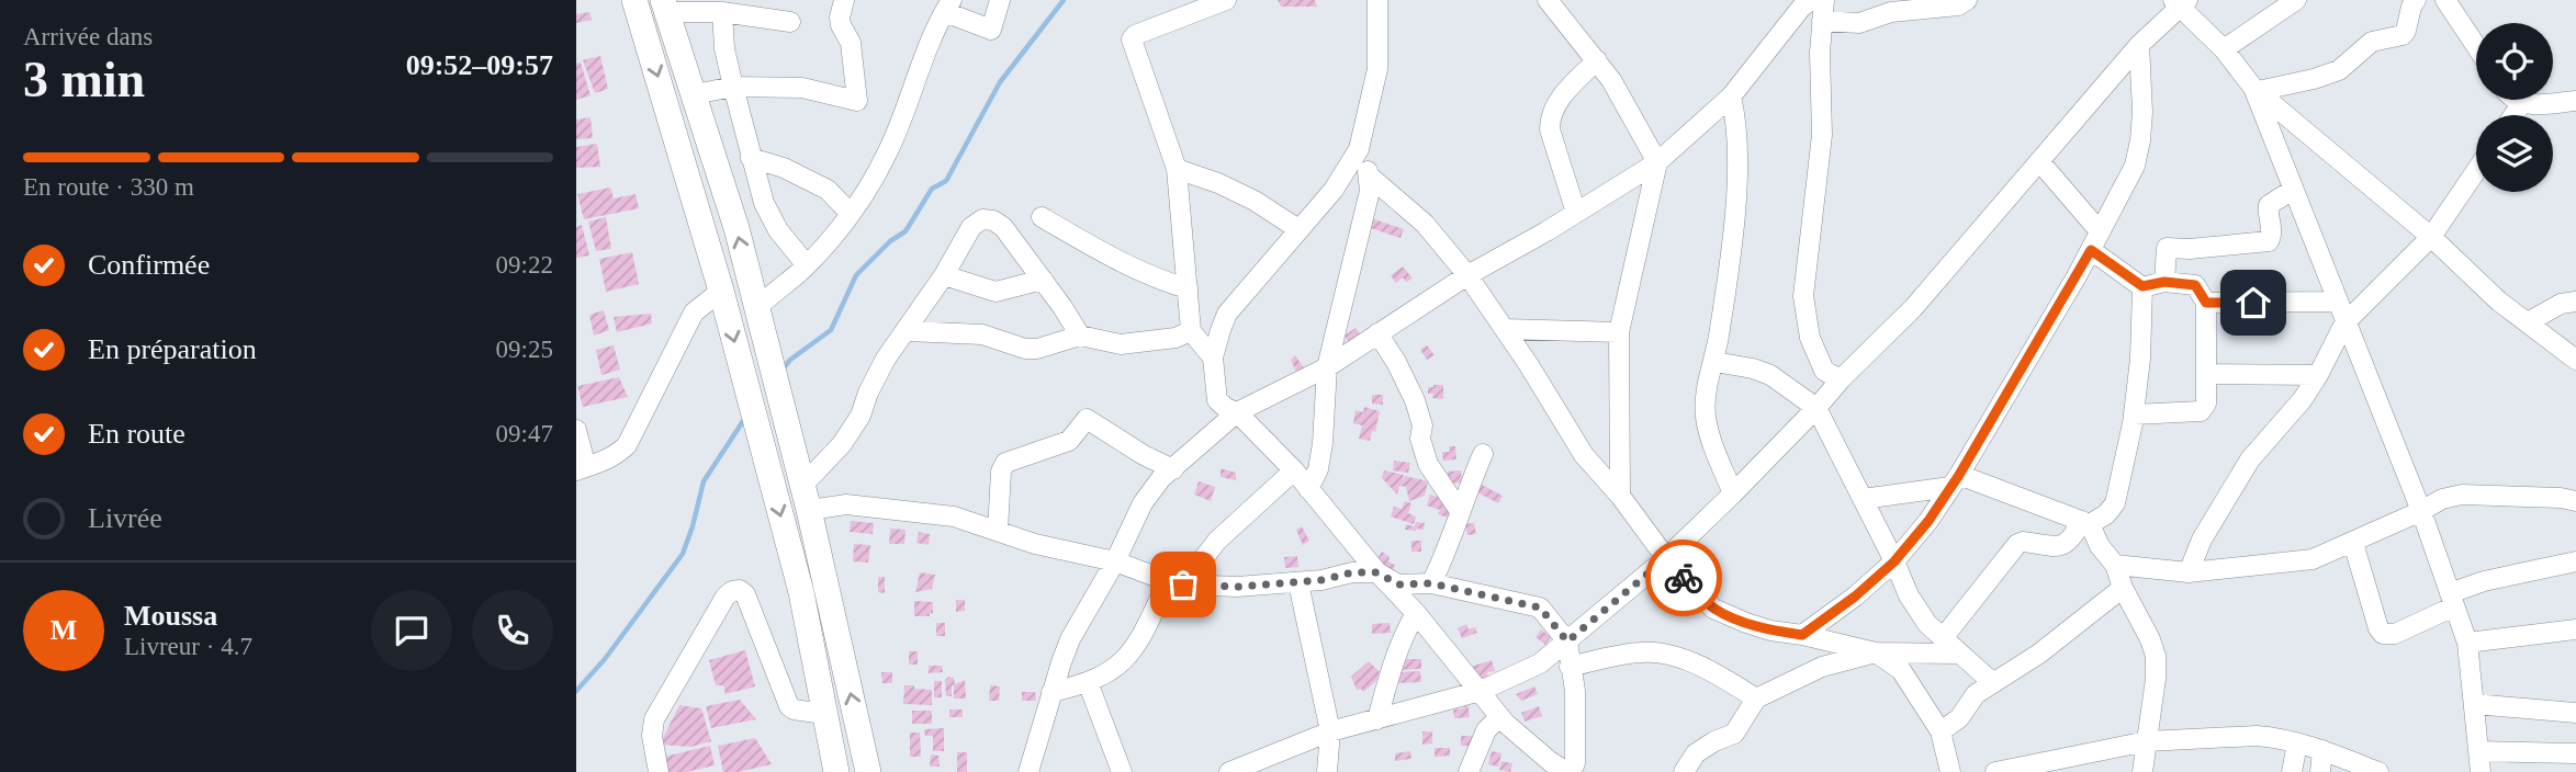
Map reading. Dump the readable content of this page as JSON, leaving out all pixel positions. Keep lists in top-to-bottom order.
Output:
{
  "page": {
    "heading": ["3 min", "Arrivée dans", "09:52–09:57"],
    "panel": ["Moussa", "Livreur · 4.7"],
    "bar": "En route · 330 m",
    "list": [
      ["Confirmée", "09:22"],
      ["En préparation", "09:25"],
      ["En route", "09:47"],
      "Livrée"
    ],
    "round": "M"
  }
}
